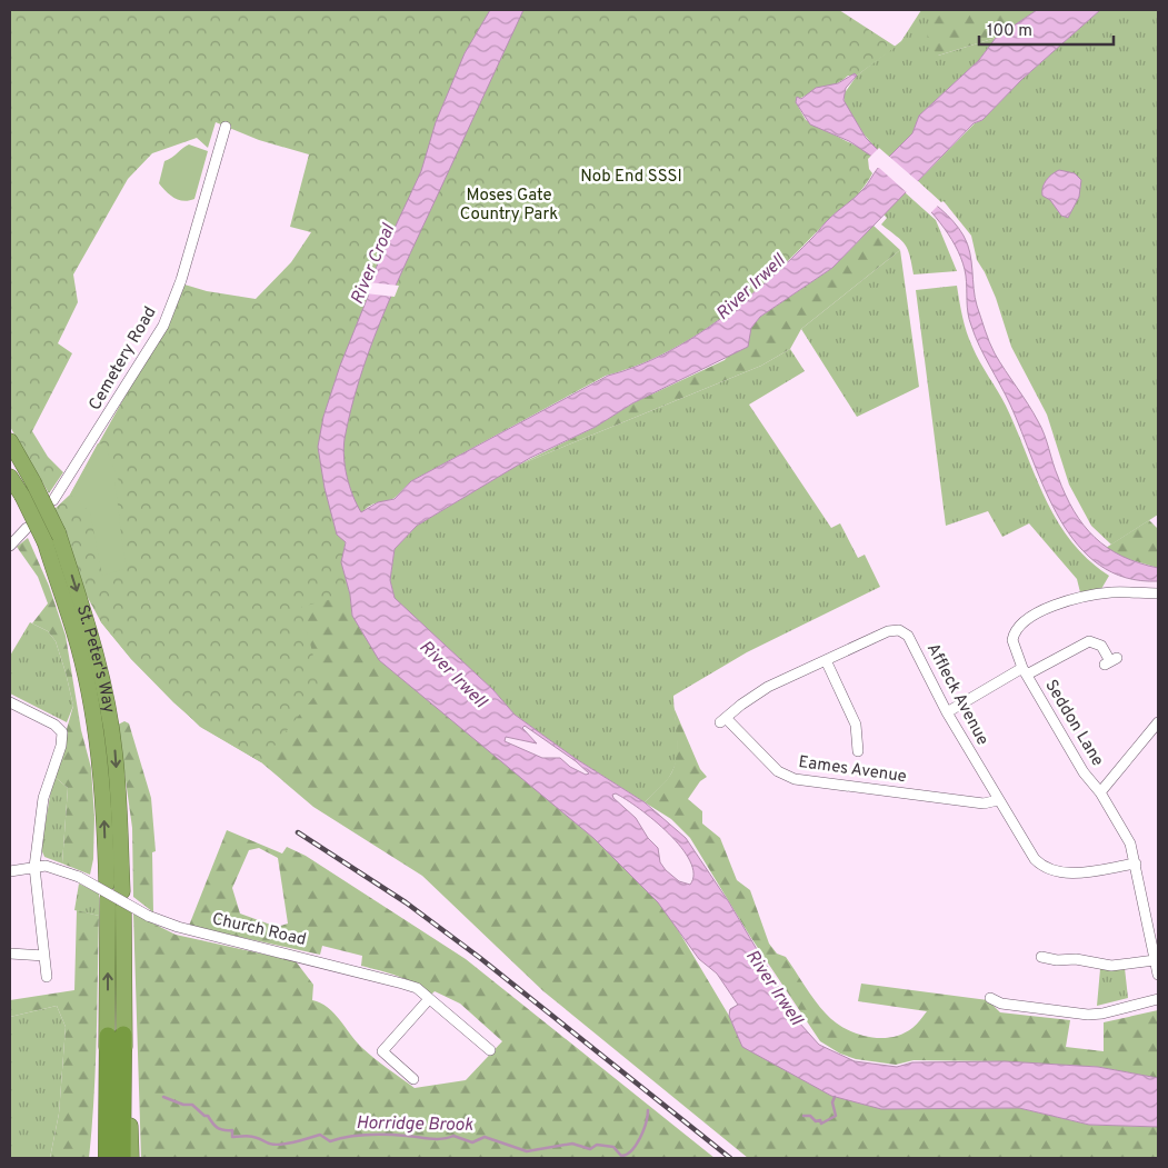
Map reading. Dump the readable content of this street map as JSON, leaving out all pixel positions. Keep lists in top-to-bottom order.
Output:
{
  "streets": {
    "highway": ["St. Peter's Way"],
    "street": [
      "Cemetery Road",
      "Affleck Avenue",
      "Seddon Lane",
      "Eames Avenue",
      "Church Road"
    ]
  },
  "crossings": [
    ["Affleck Avenue", "Seddon Lane"],
    ["Affleck Avenue", "Eames Avenue"]
  ],
  "water": ["River Croal", "River Irwell", "Horridge Brook"],
  "parks": ["Nob End SSSI", "Moses Gate Country Park"],
  "scale_bar": "100 m"
}
